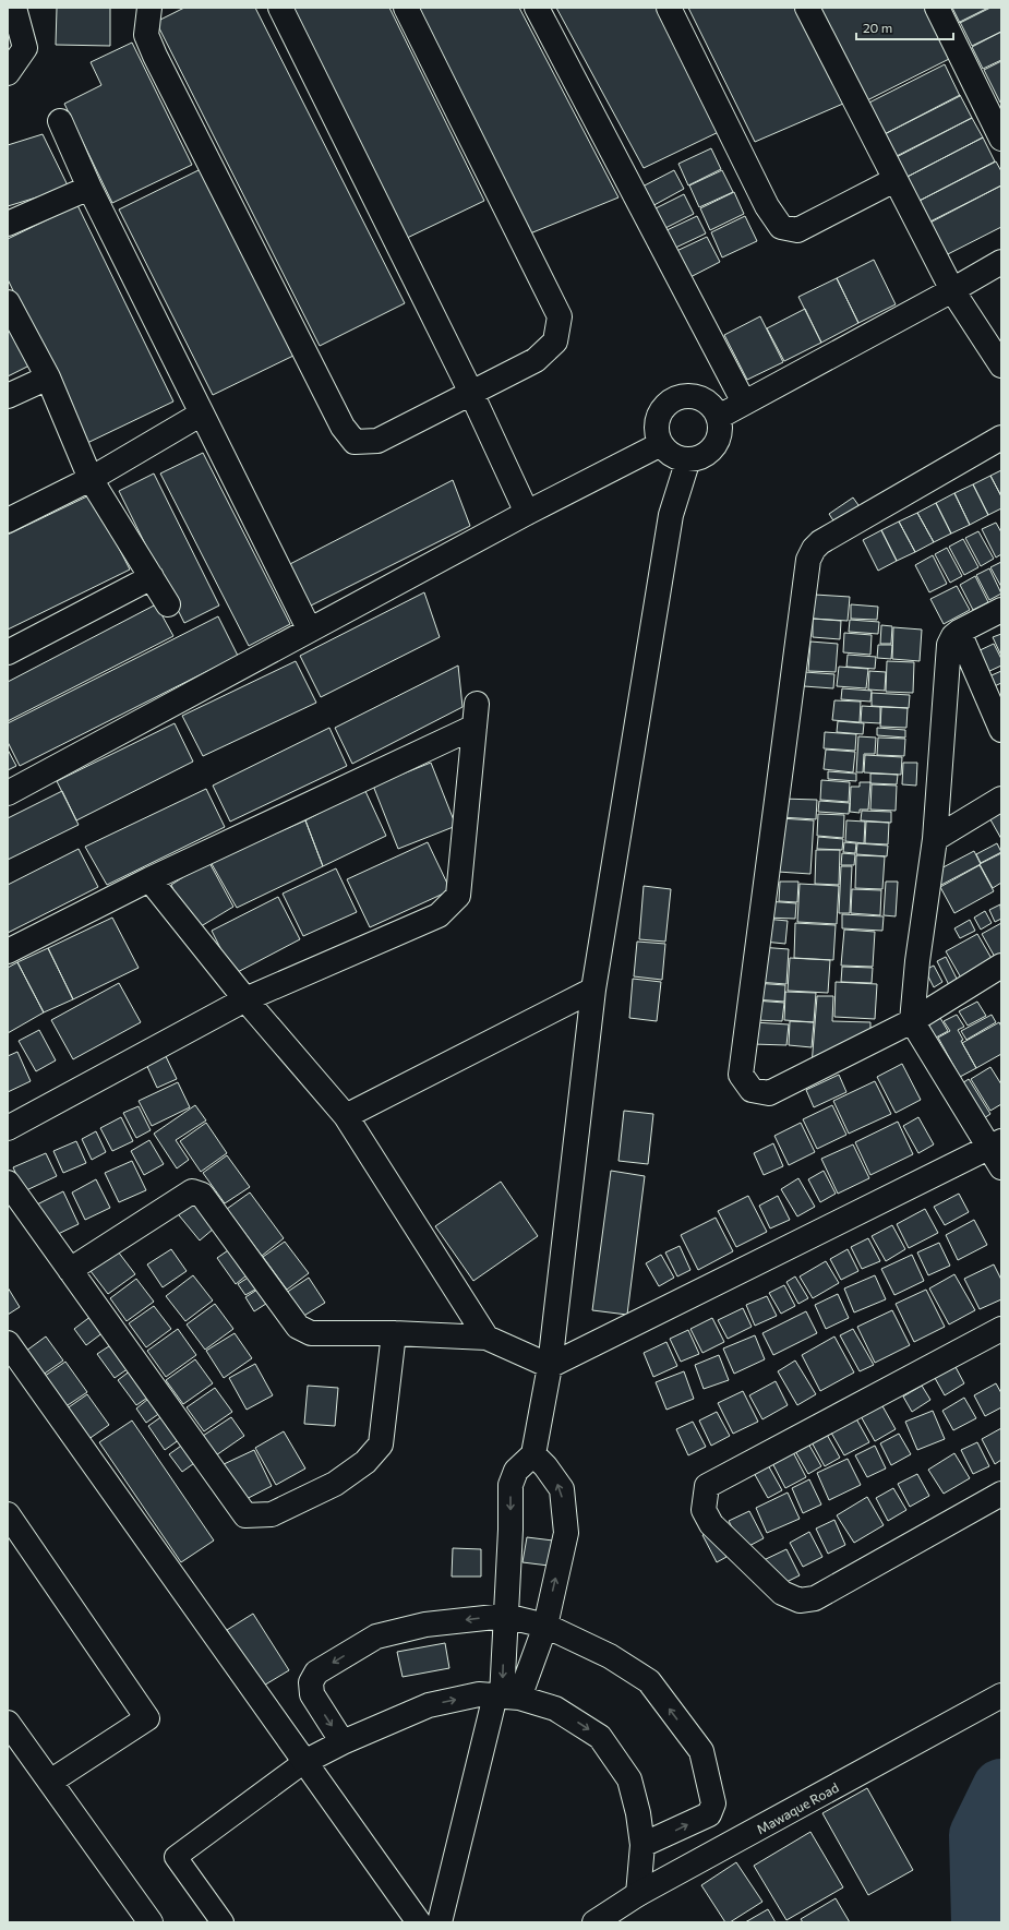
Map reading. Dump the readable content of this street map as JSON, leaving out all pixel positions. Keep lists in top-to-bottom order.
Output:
{
  "streets": {
    "street": ["Mawaque Road"]
  },
  "scale_bar": "20 m"
}
